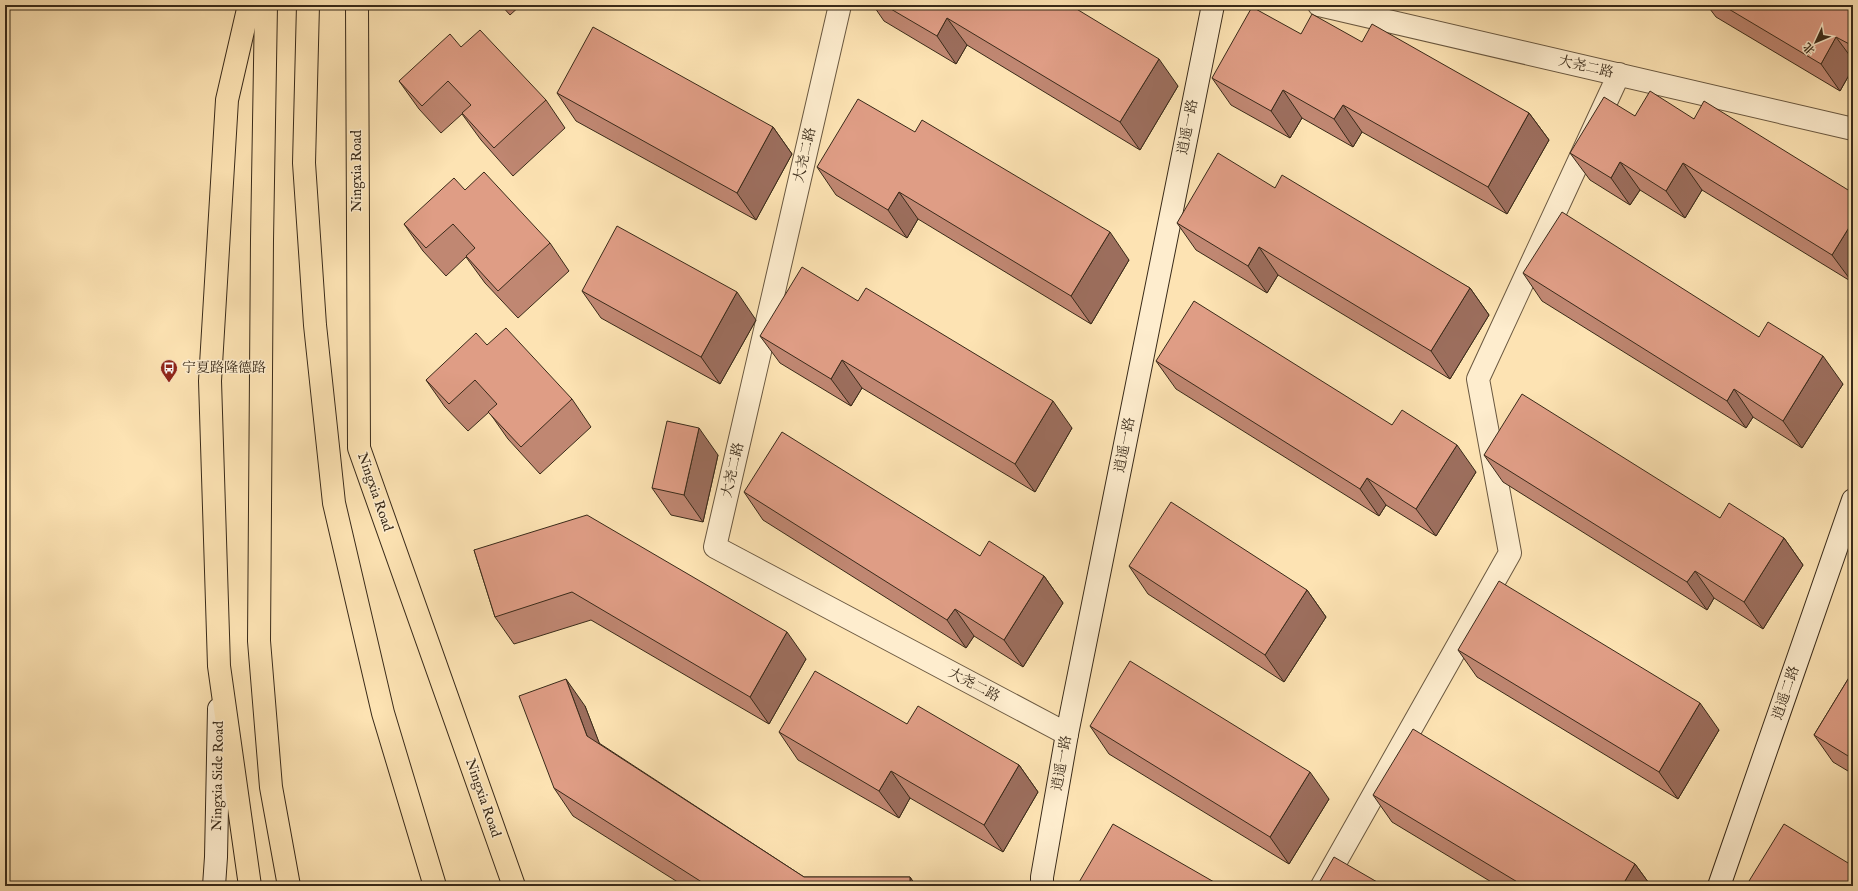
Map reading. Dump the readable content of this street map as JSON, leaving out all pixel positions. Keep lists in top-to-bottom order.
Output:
{
  "streets": {
    "main road": ["Ningxia Road"],
    "street": [
      "大尧二路",
      "逍遥一路",
      "逍遥二路",
      "Ningxia Side Road"
    ]
  },
  "crossings": [
    ["大尧二路", "逍遥一路"]
  ],
  "places": {
    "bus stop": ["宁夏路隆德路"]
  },
  "north": "bottom left"
}
